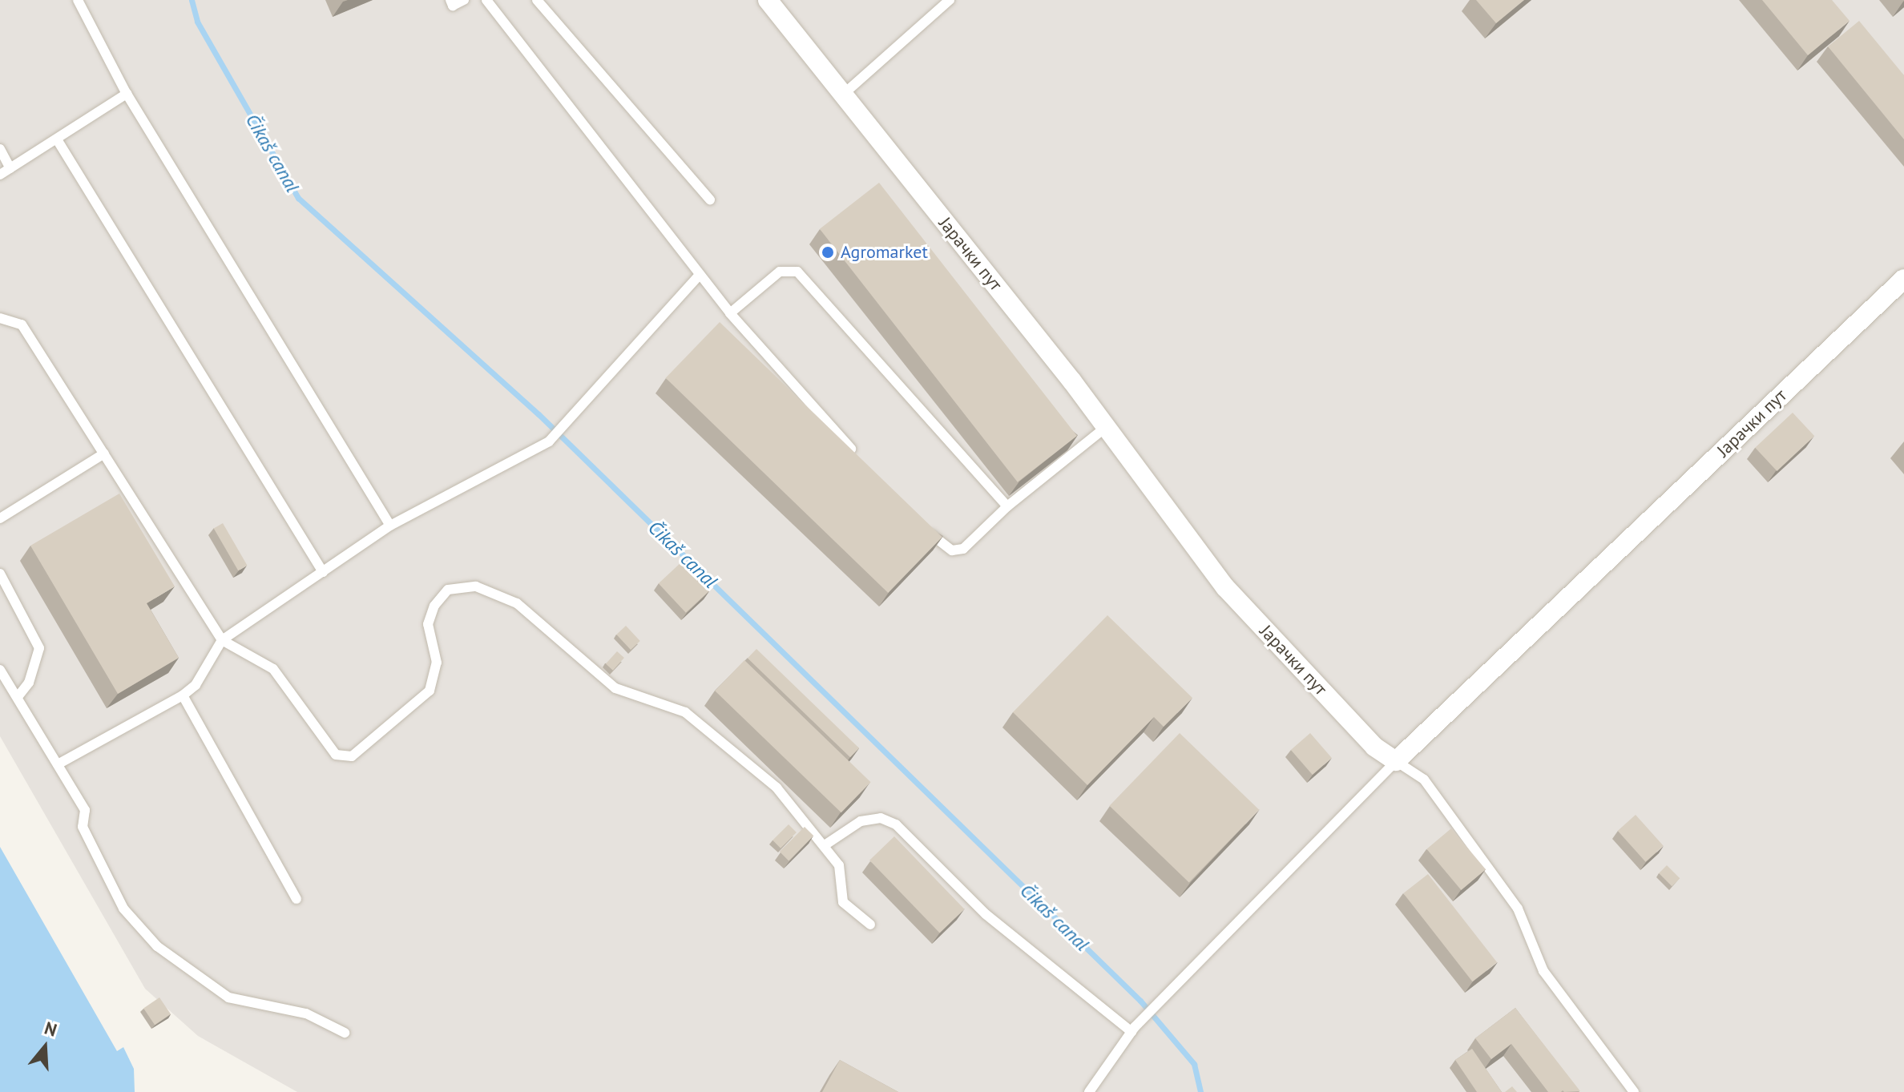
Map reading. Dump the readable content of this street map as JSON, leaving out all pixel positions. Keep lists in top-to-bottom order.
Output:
{
  "streets": {
    "street": ["Јарачки пут"]
  },
  "water": ["Čikaš canal"],
  "places": ["Agromarket"],
  "north": "top"
}
